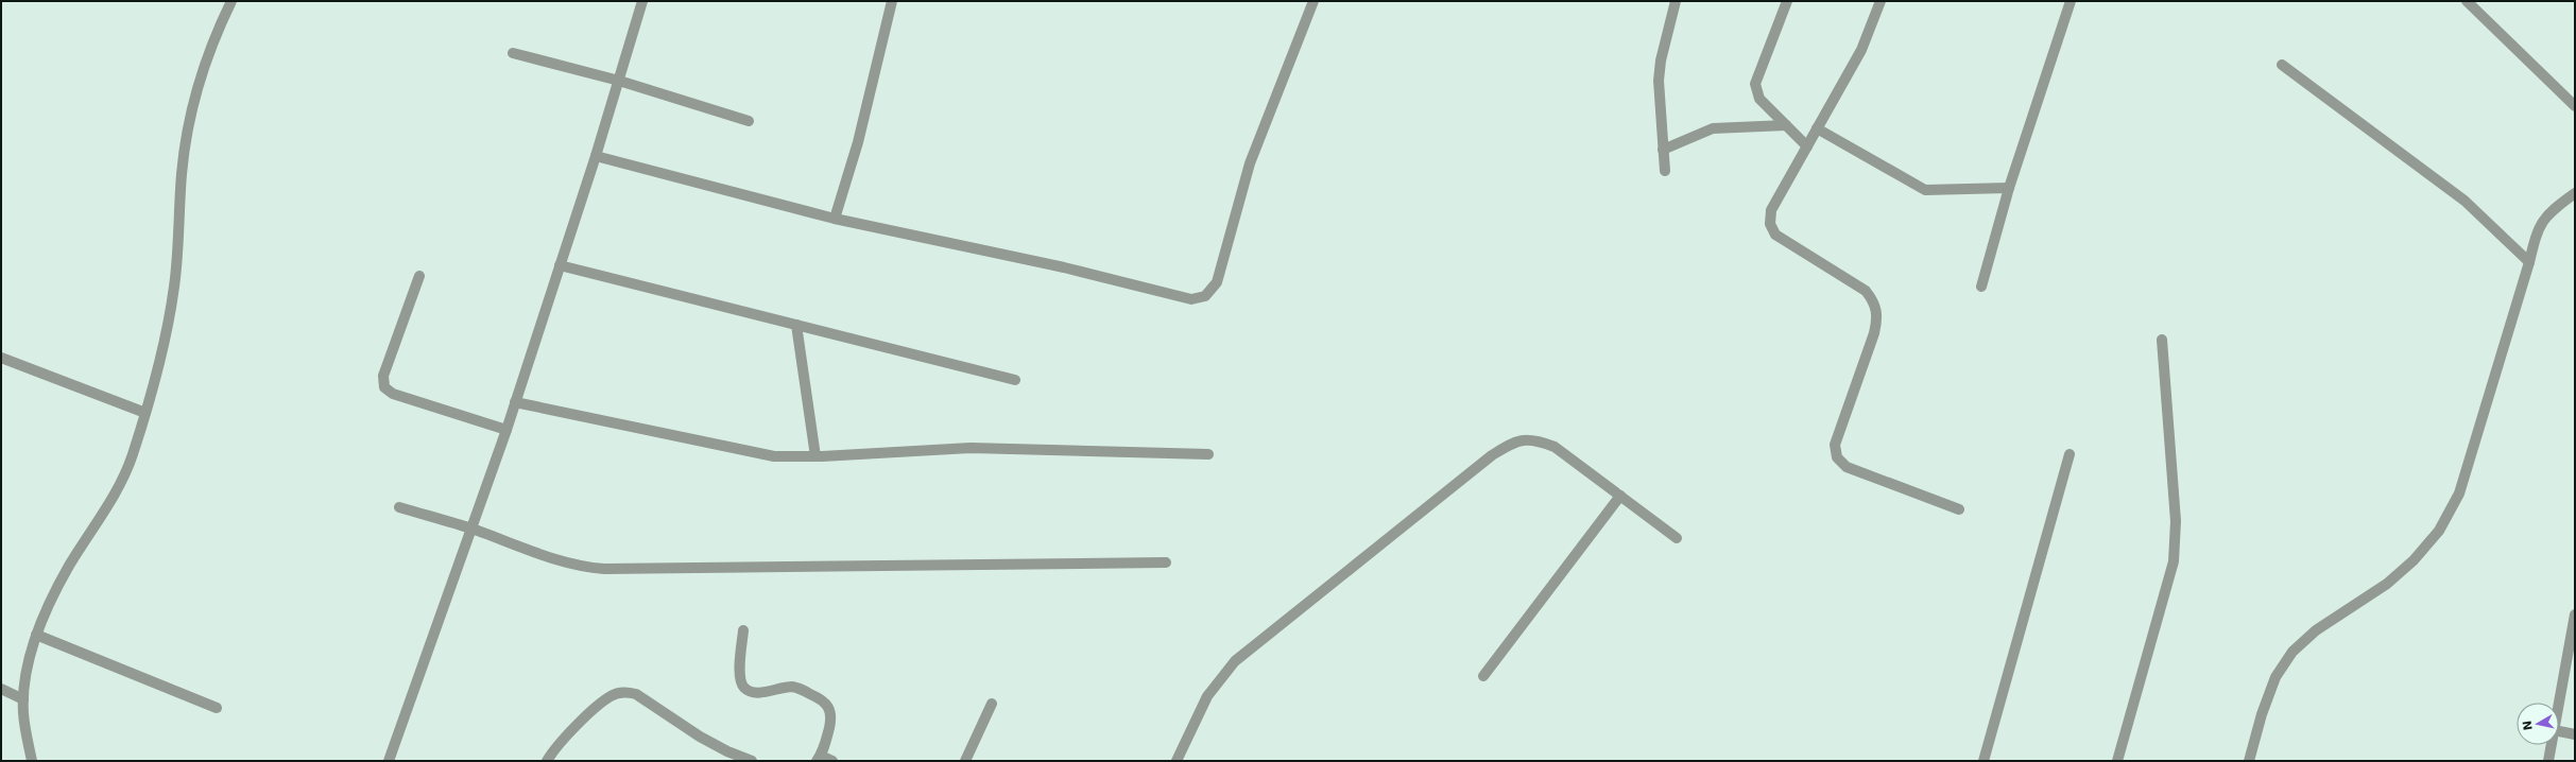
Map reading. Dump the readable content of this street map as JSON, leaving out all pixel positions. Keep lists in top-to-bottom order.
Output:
{
  "north": "left"
}
